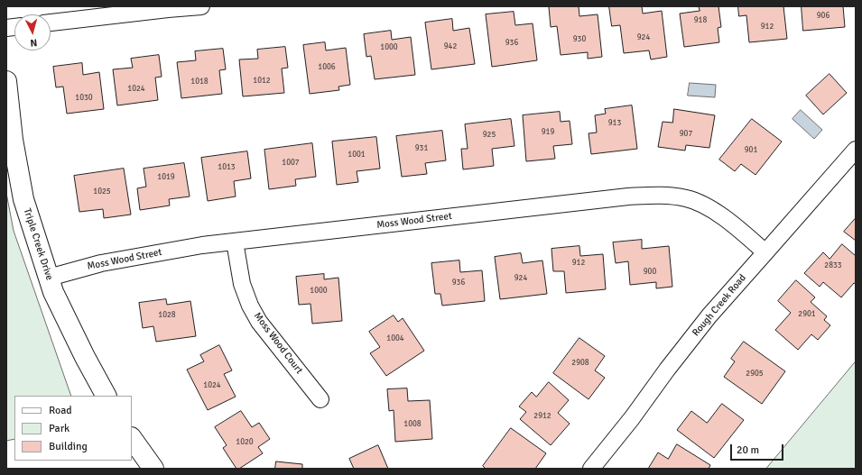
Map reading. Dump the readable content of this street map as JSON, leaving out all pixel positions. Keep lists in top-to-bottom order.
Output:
{
  "streets": {
    "street": [
      "Moss Wood Street",
      "Triple Creek Drive",
      "Rough Creek Road",
      "Moss Wood Court"
    ]
  },
  "crossings": [
    ["Moss Wood Street", "Triple Creek Drive"],
    ["Moss Wood Street", "Rough Creek Road"],
    ["Moss Wood Street", "Moss Wood Court"]
  ],
  "house_numbers": [
    "906",
    "918",
    "912",
    "924",
    "930",
    "936",
    "942",
    "1000",
    "1006",
    "1012",
    "1018",
    "1024",
    "1030",
    "913",
    "919",
    "907",
    "925",
    "931",
    "901",
    "1001",
    "1007",
    "1013",
    "1019",
    "1025",
    "912",
    "2833",
    "900",
    "924",
    "936",
    "1000",
    "2901",
    "1028",
    "1004",
    "2908",
    "2905",
    "1024",
    "2912",
    "1008",
    "1020"
  ],
  "legend": ["Road", "Park", "Building"],
  "scale_bar": "20 m",
  "north": "bottom"
}
